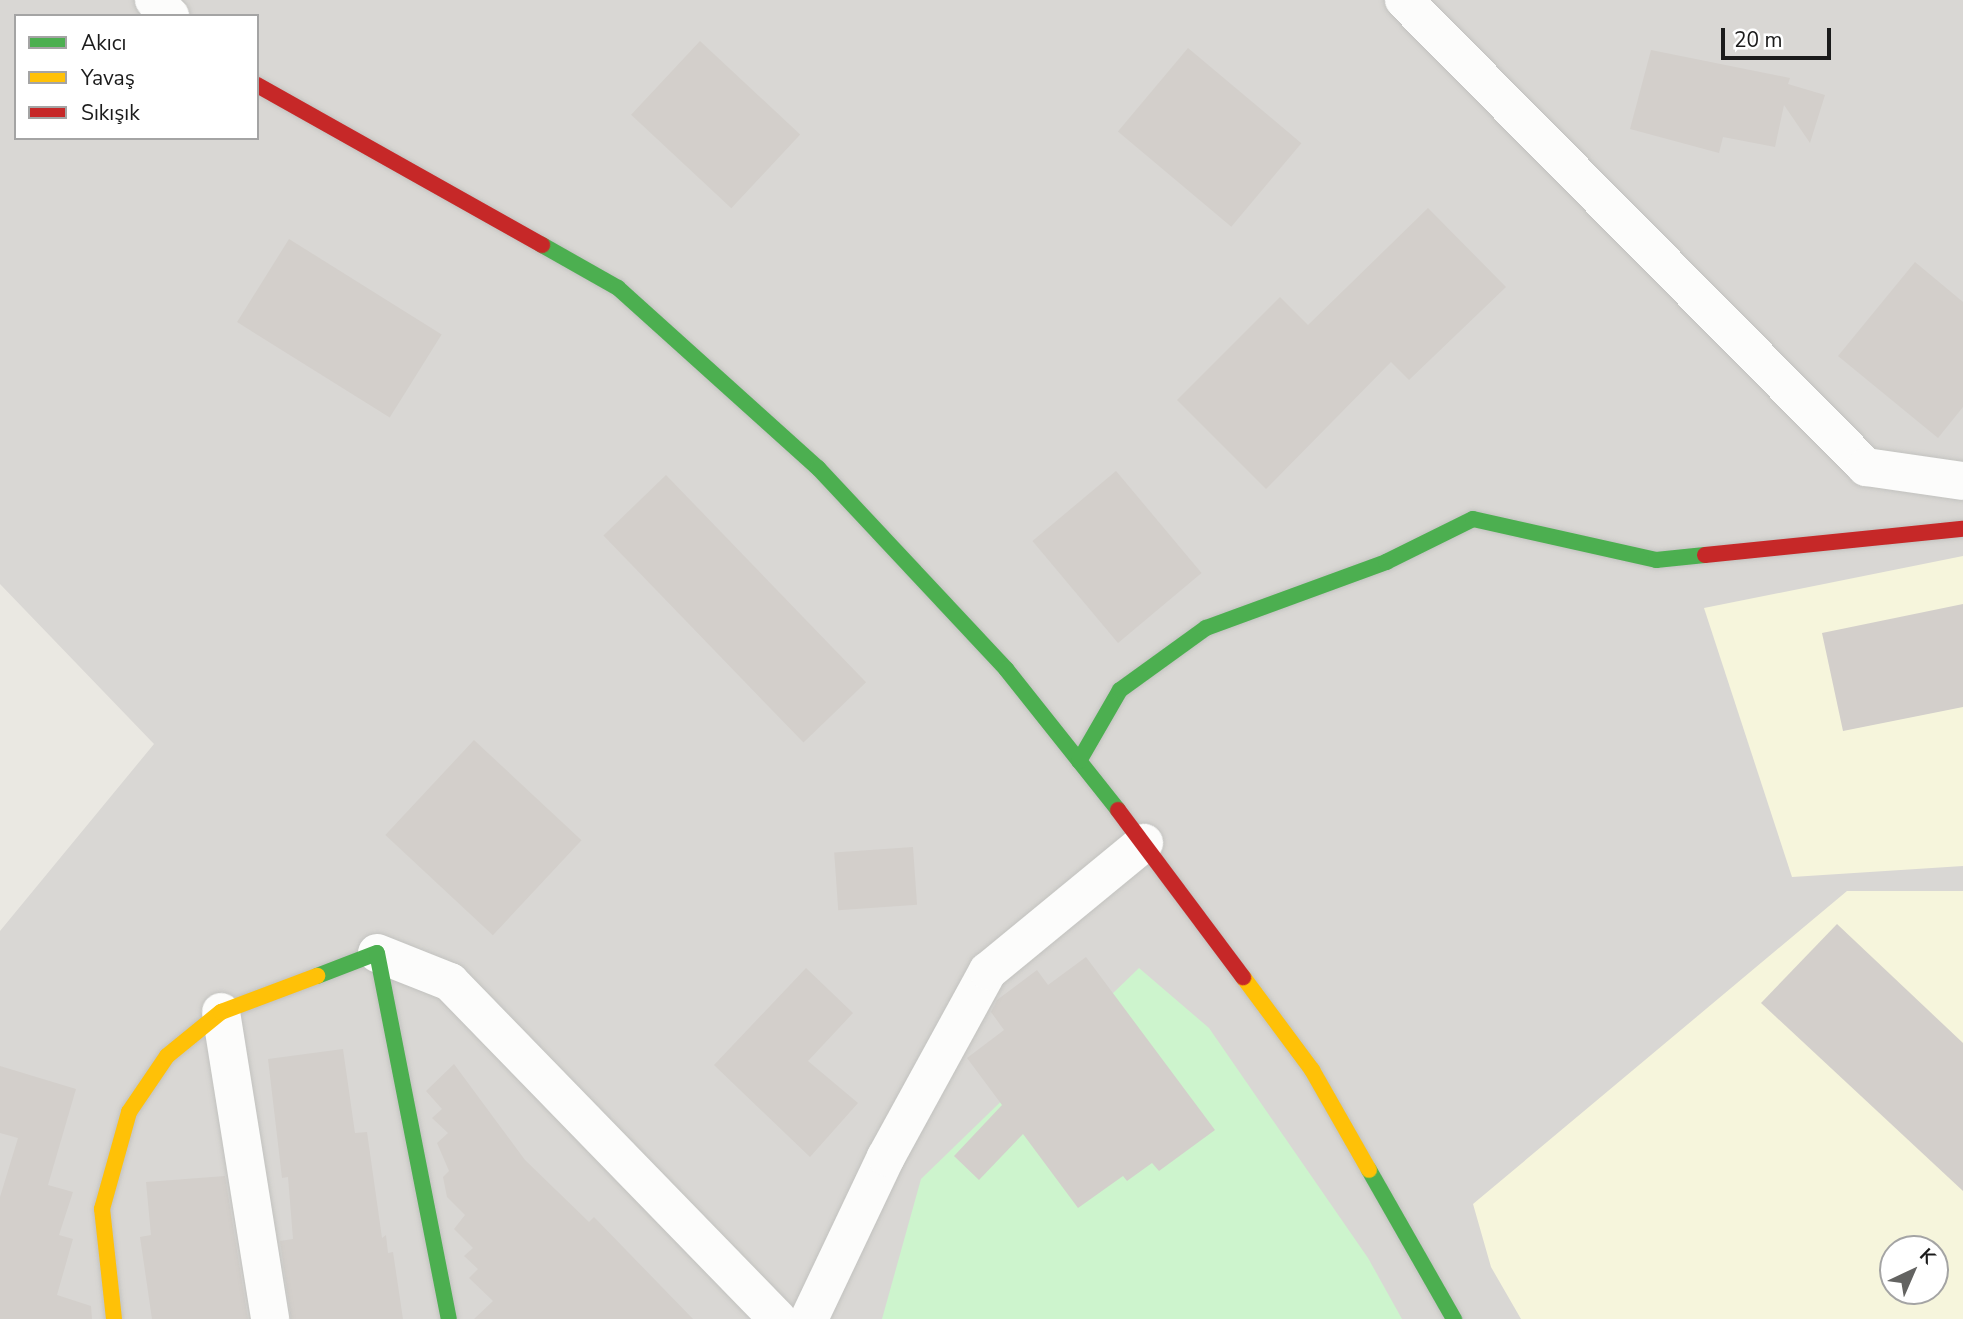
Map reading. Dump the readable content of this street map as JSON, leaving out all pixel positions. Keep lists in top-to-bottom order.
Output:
{
  "legend": ["Akıcı", "Yavaş", "Sıkışık"],
  "scale_bar": "20 m",
  "north": "top right"
}
